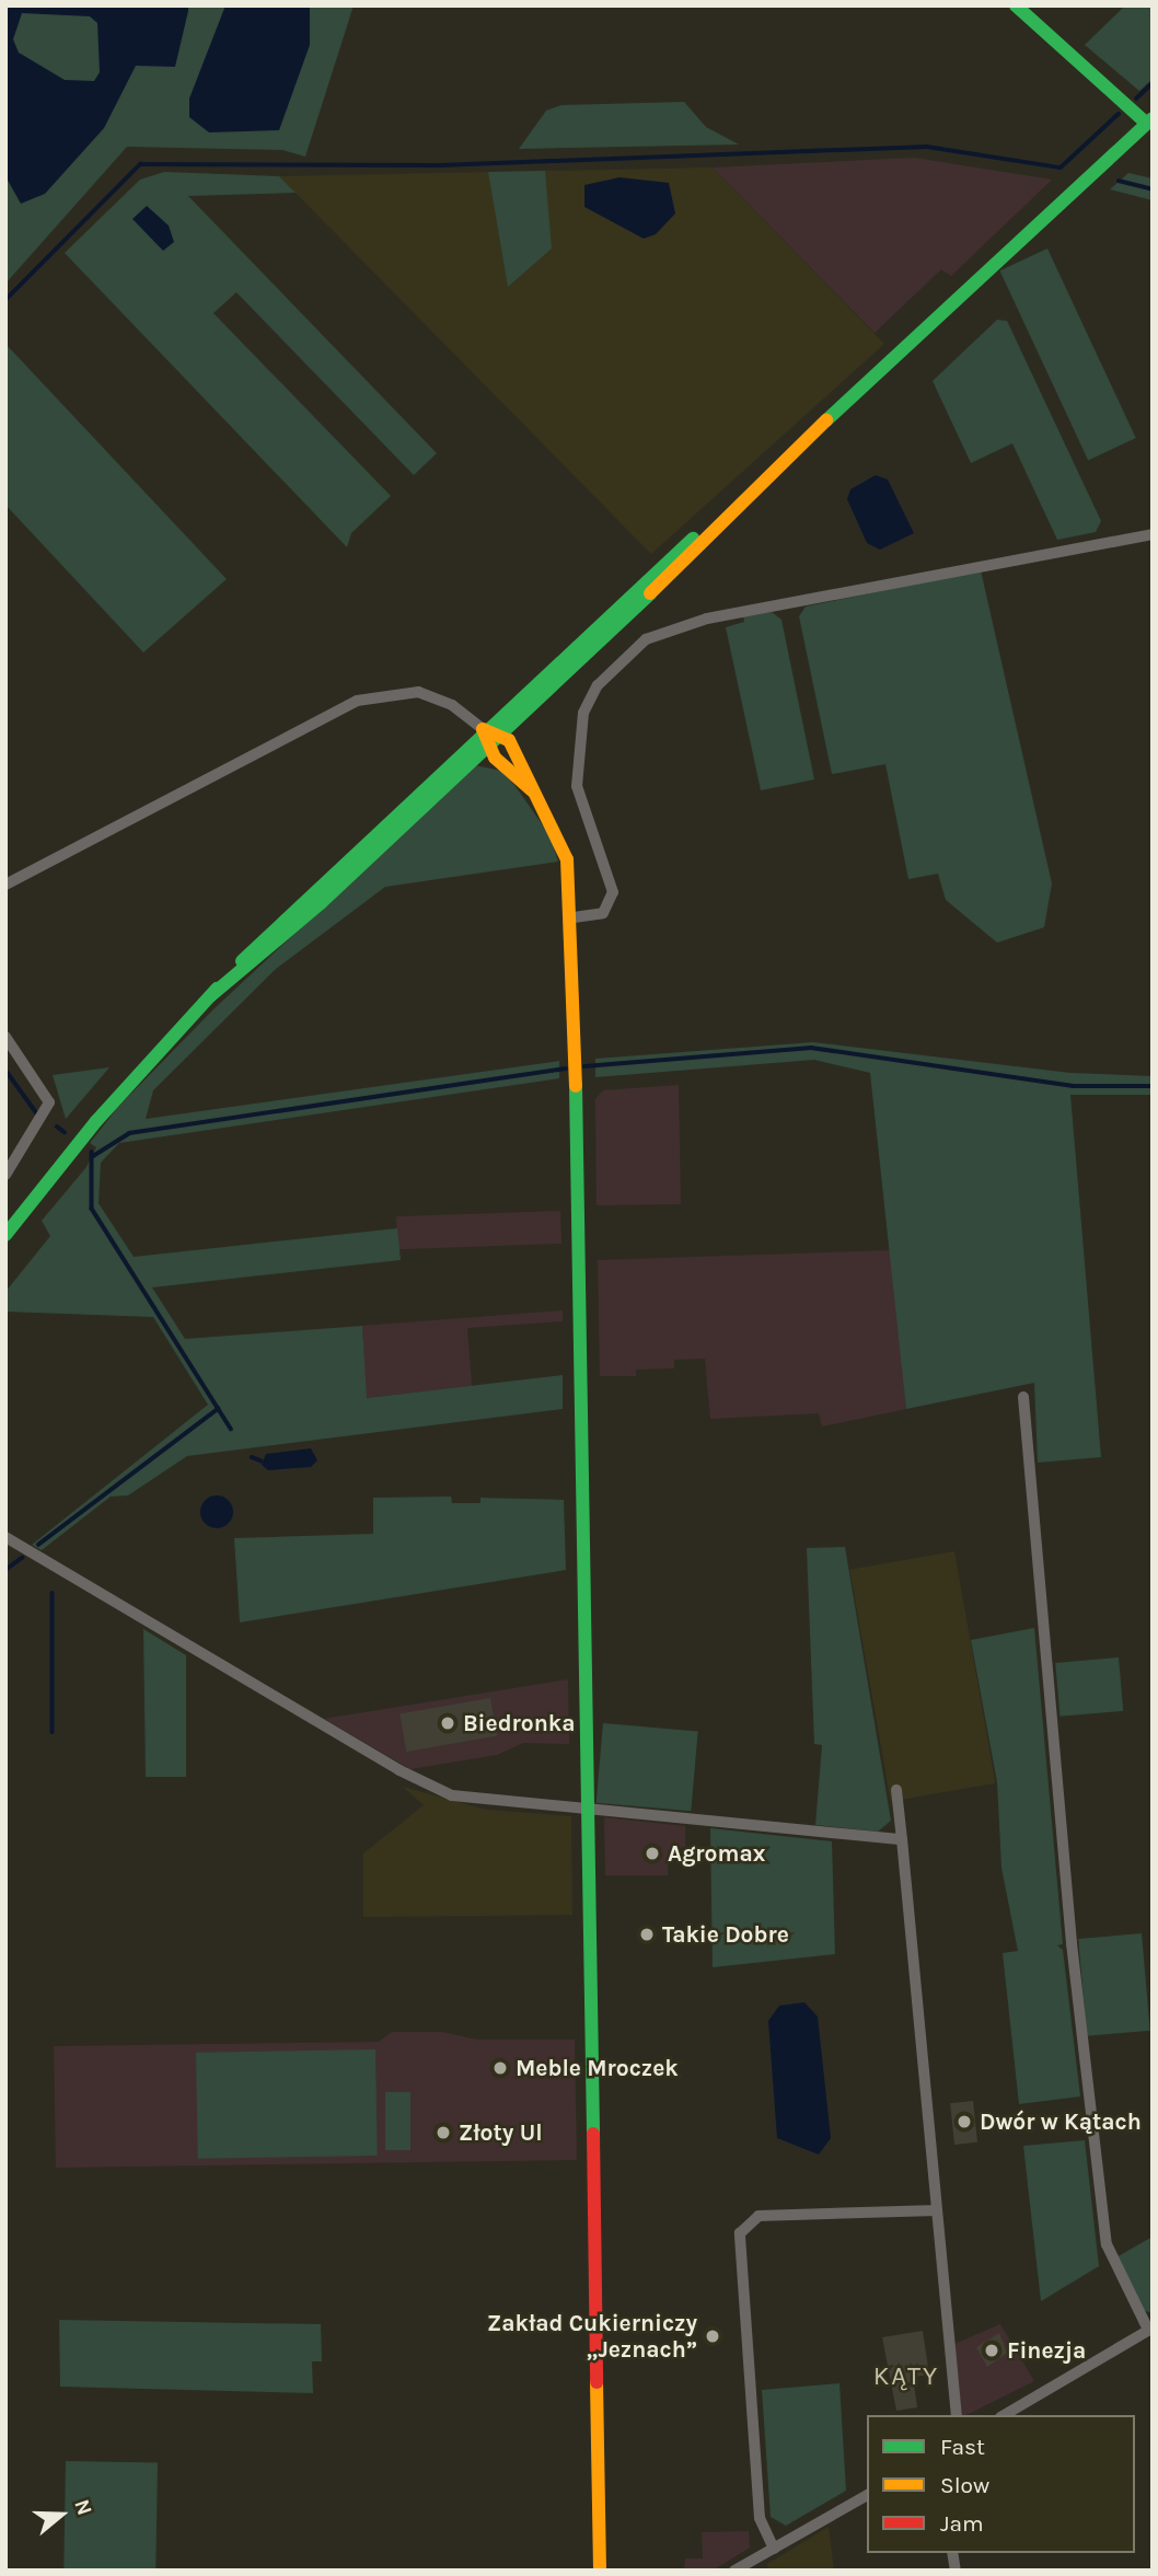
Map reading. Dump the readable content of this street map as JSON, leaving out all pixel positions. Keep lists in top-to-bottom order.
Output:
{
  "districts": ["KĄTY"],
  "places": [
    "Biedronka",
    "Agromax",
    "Takie Dobre",
    "Meble Mroczek",
    "Dwór w Kątach",
    "Złoty Ul",
    "Zakład Cukierniczy „Jeznach”",
    "Finezja"
  ],
  "legend": ["Fast", "Slow", "Jam"],
  "north": "right"
}
